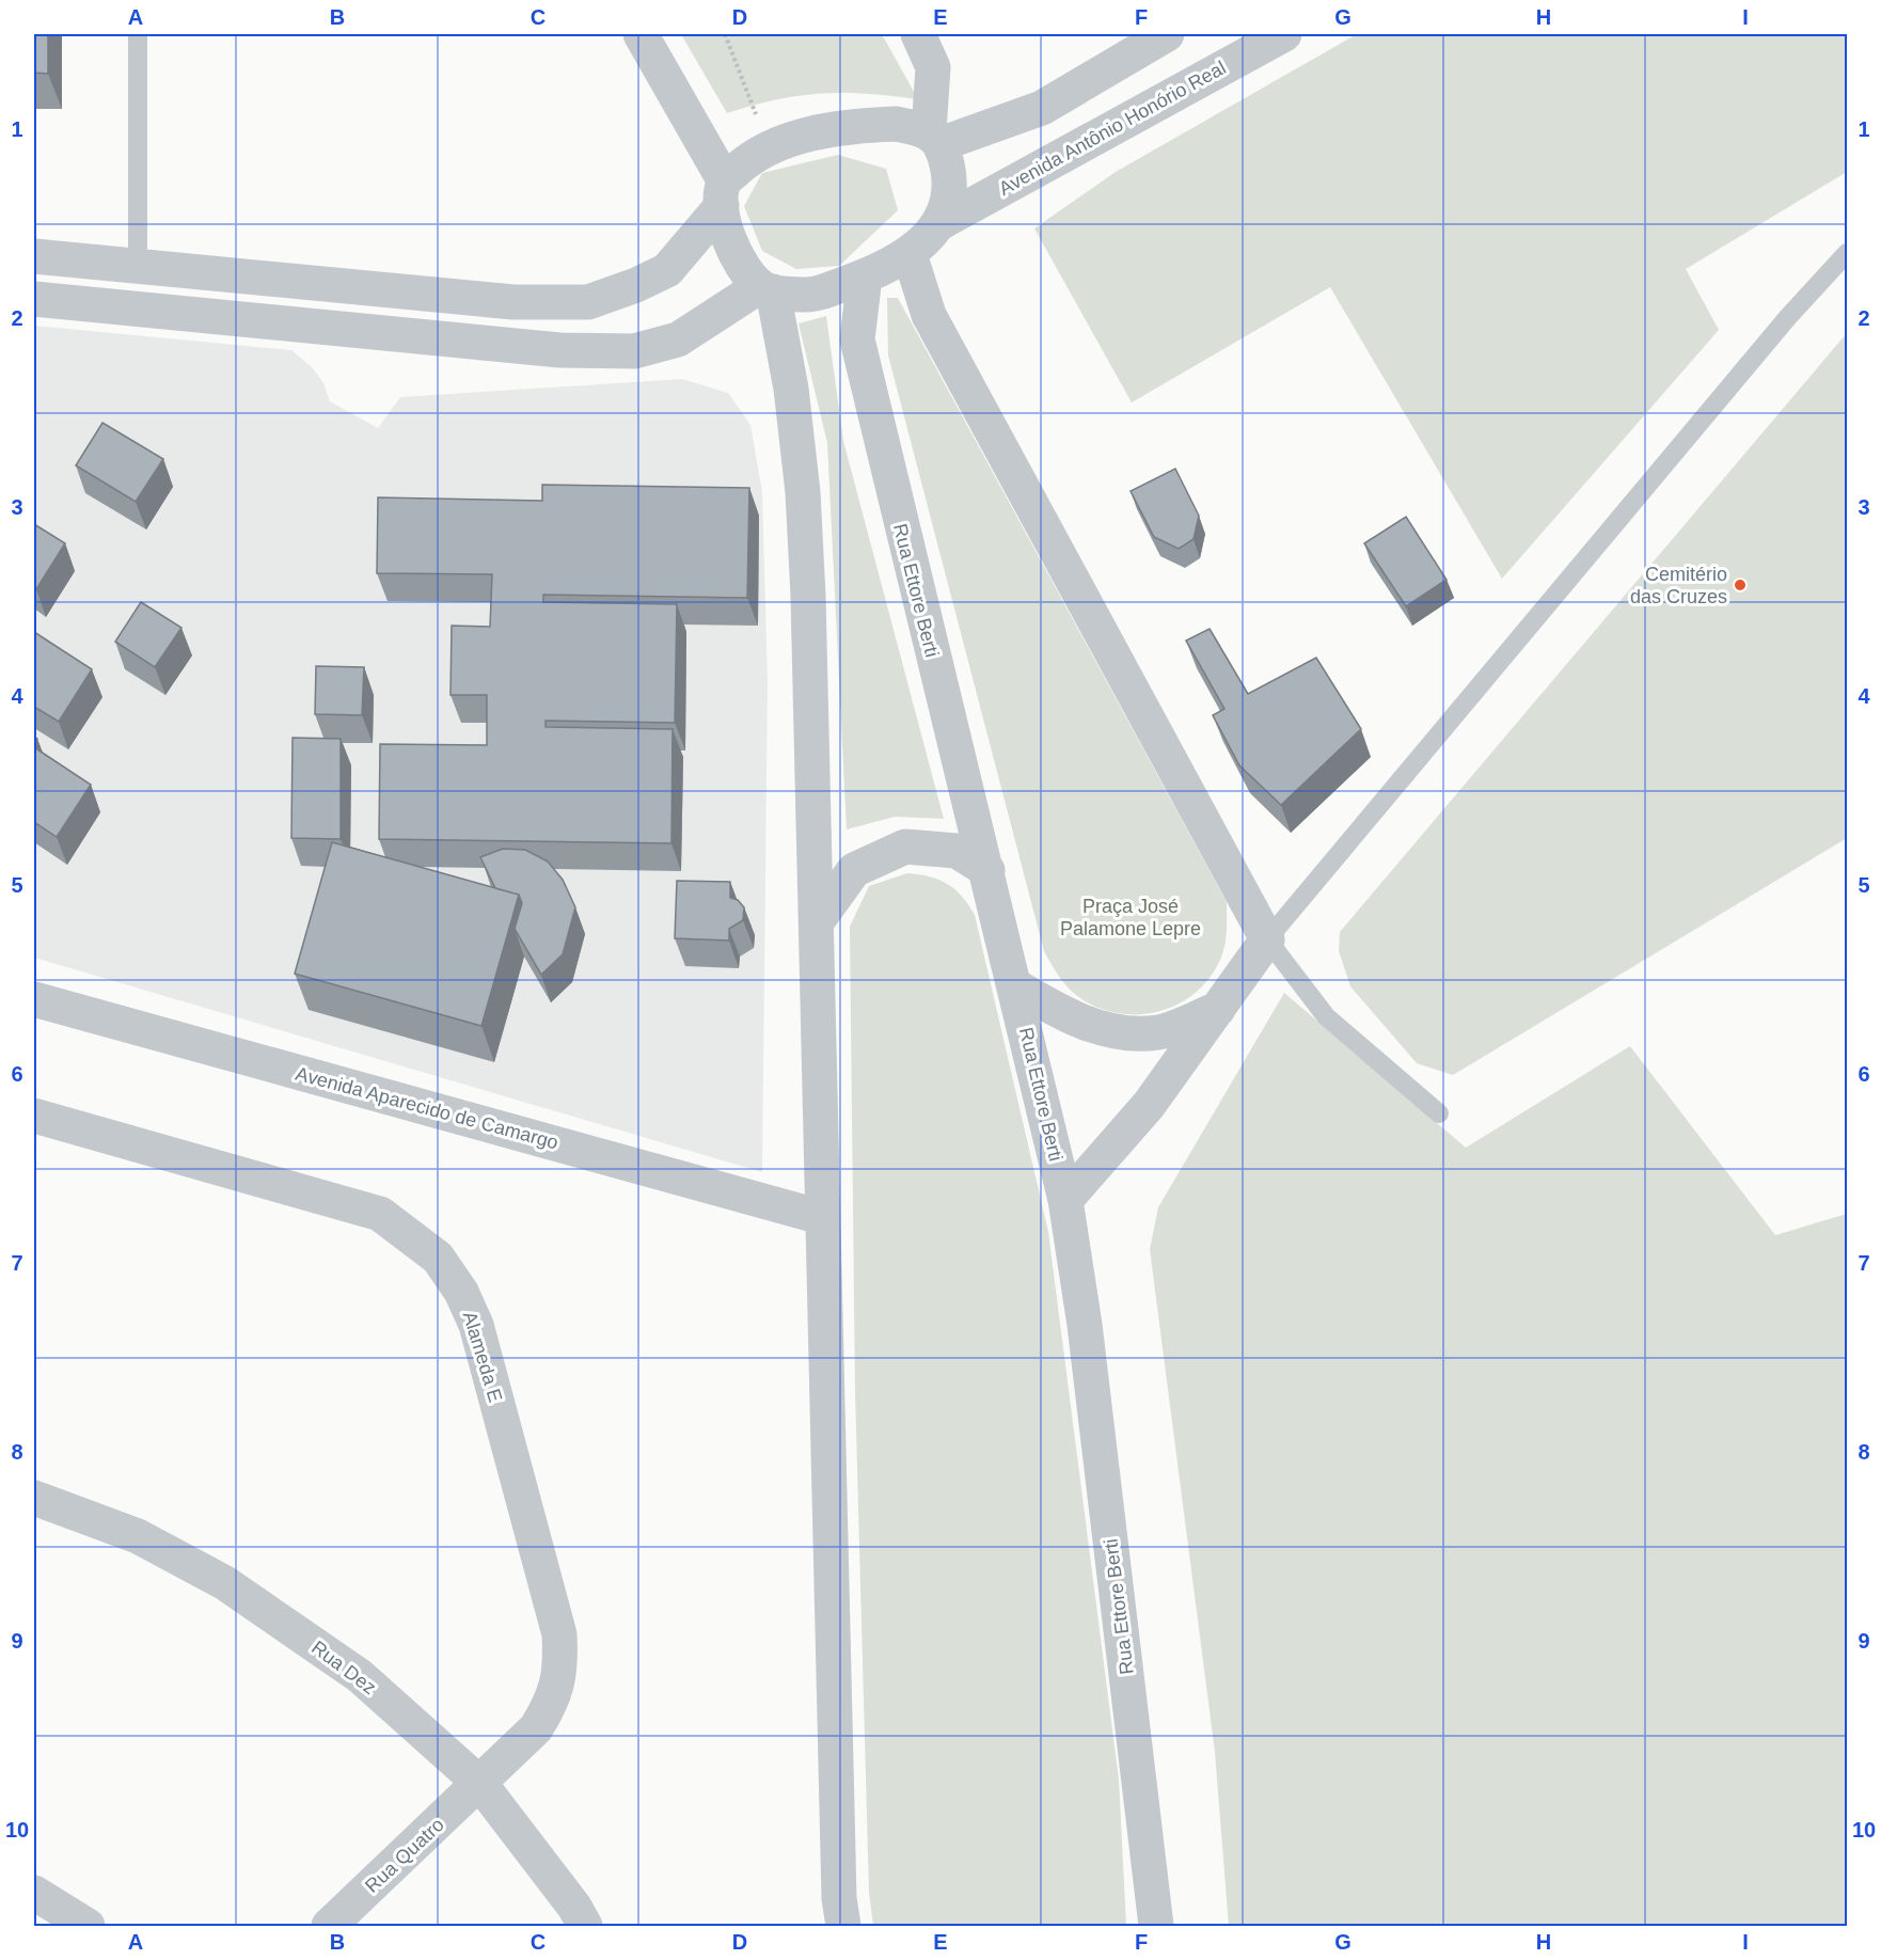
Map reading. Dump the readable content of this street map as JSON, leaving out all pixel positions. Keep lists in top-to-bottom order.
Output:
{
  "streets": {
    "street": [
      "Avenida Antônio Honório Real",
      "Rua Ettore Berti",
      "Avenida Aparecido de Camargo",
      "Alameda E",
      "Rua Dez",
      "Rua Quatro"
    ]
  },
  "crossings": [
    ["Avenida Antônio Honório Real", "Rua Ettore Berti"],
    ["Alameda E", "Rua Dez"],
    ["Alameda E", "Rua Quatro"],
    ["Rua Dez", "Rua Quatro"]
  ],
  "parks": ["Praça José Palamone Lepre"],
  "places": ["Cemitério das Cruzes"],
  "grid": {
    "columns": [
      "A",
      "B",
      "C",
      "D",
      "E",
      "F",
      "G",
      "H",
      "I"
    ],
    "rows": [
      "1",
      "2",
      "3",
      "4",
      "5",
      "6",
      "7",
      "8",
      "9",
      "10"
    ]
  }
}
